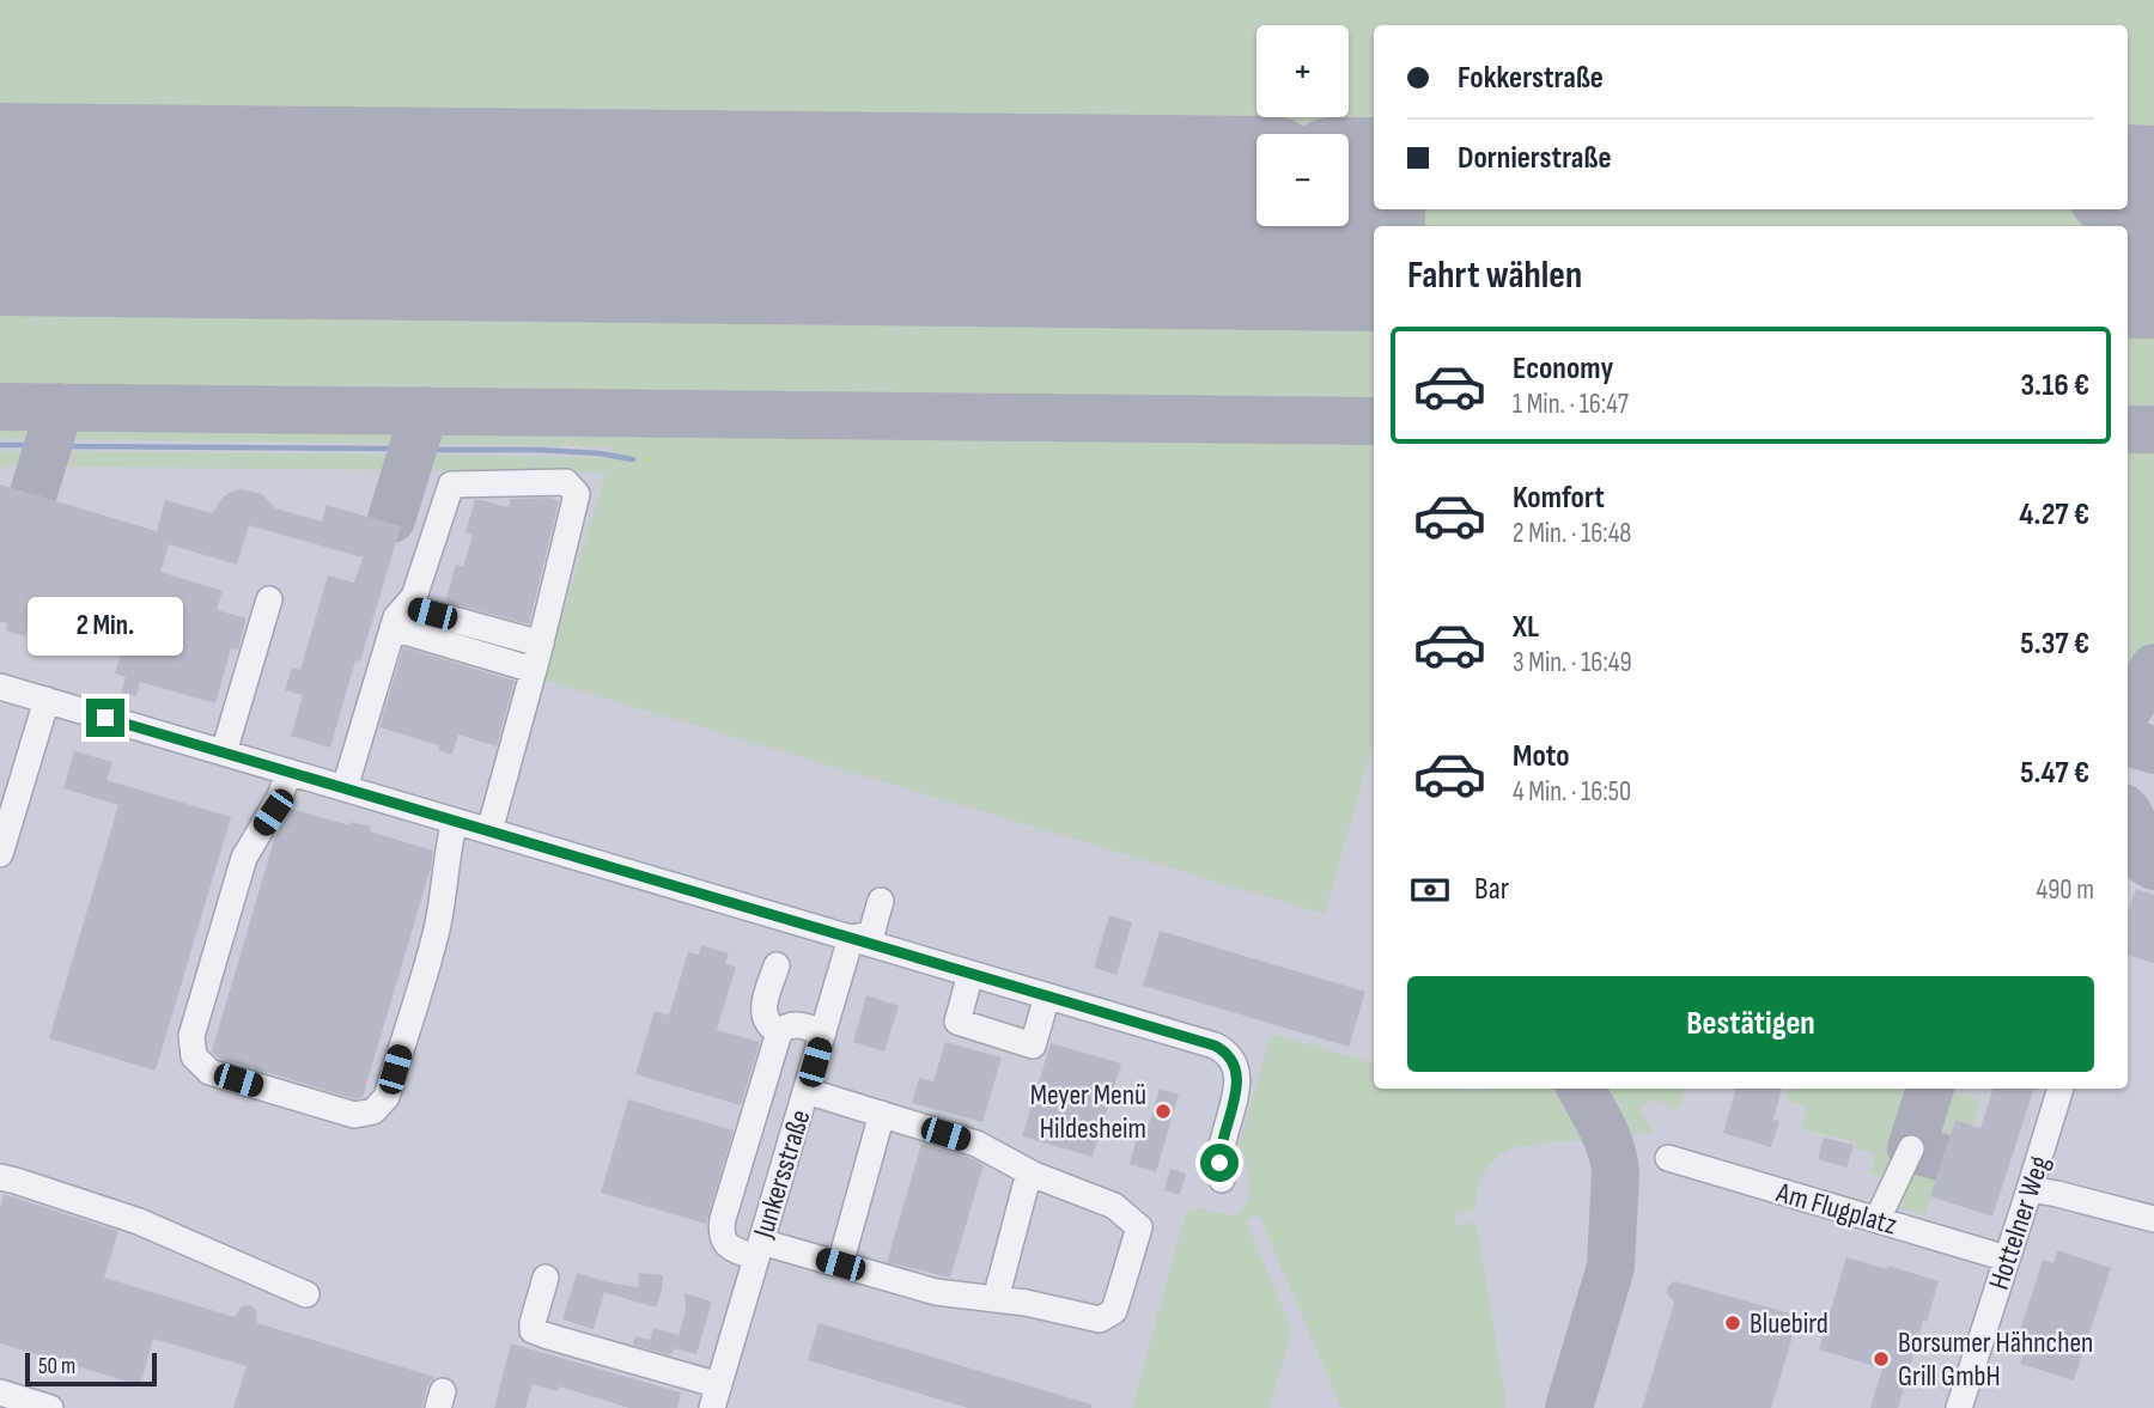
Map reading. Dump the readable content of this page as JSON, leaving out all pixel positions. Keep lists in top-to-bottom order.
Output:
{
  "streets": {
    "street": ["Junkersstraße", "Am Flugplatz", "Hottelner Weg"]
  },
  "crossings": [
    ["Am Flugplatz", "Hottelner Weg"]
  ],
  "places": ["Meyer Menü Hildesheim", "Bluebird", "Borsumer Hähnchen Grill GmbH"],
  "scale_bar": "50 m",
  "page": {
    "map_buttons": ["+", "−"],
    "banner": ["Fokkerstraße", "Dornierstraße"],
    "heading": "Fahrt wählen",
    "list": [
      {
        "name": "Economy",
        "note": "1 Min. · 16:47",
        "value": "3.16 €"
      },
      {
        "name": "Komfort",
        "note": "2 Min. · 16:48",
        "value": "4.27 €"
      },
      {
        "name": "XL",
        "note": "3 Min. · 16:49",
        "value": "5.37 €"
      },
      {
        "name": "Moto",
        "note": "4 Min. · 16:50",
        "value": "5.47 €"
      }
    ],
    "bubble": "2 Min.",
    "pay": ["Bar", "490 m"],
    "buttons": "Bestätigen",
    "scale": "50 m"
  }
}
